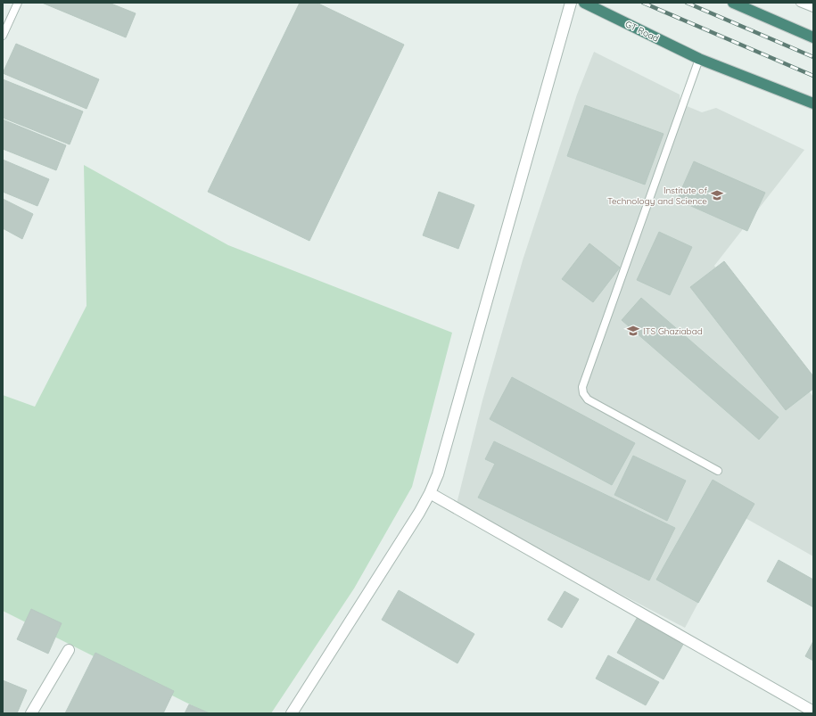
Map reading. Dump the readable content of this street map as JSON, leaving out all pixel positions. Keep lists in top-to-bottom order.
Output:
{
  "streets": {
    "highway": ["GT Road"]
  },
  "places": {
    "school or university": ["Institute of Technology and Science", "ITS Ghaziabad"]
  }
}
